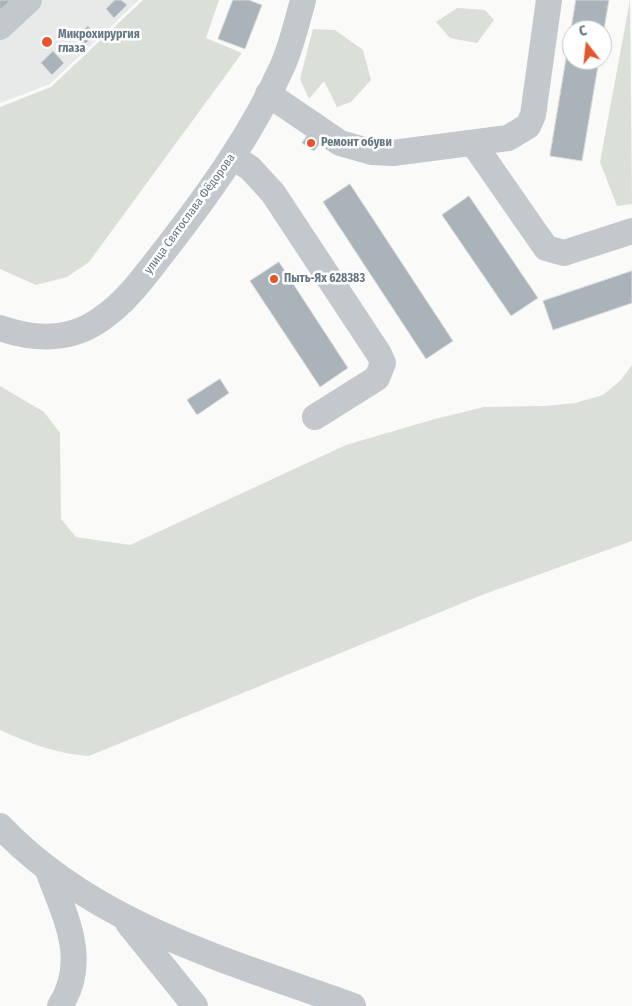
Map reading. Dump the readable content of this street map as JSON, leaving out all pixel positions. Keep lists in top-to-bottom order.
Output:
{
  "streets": {
    "street": ["улица Святослава Фёдорова"]
  },
  "places": ["Микрохирургия глаза", "Ремонт обуви", "Пыть-Ях 628383"],
  "north": "top"
}
